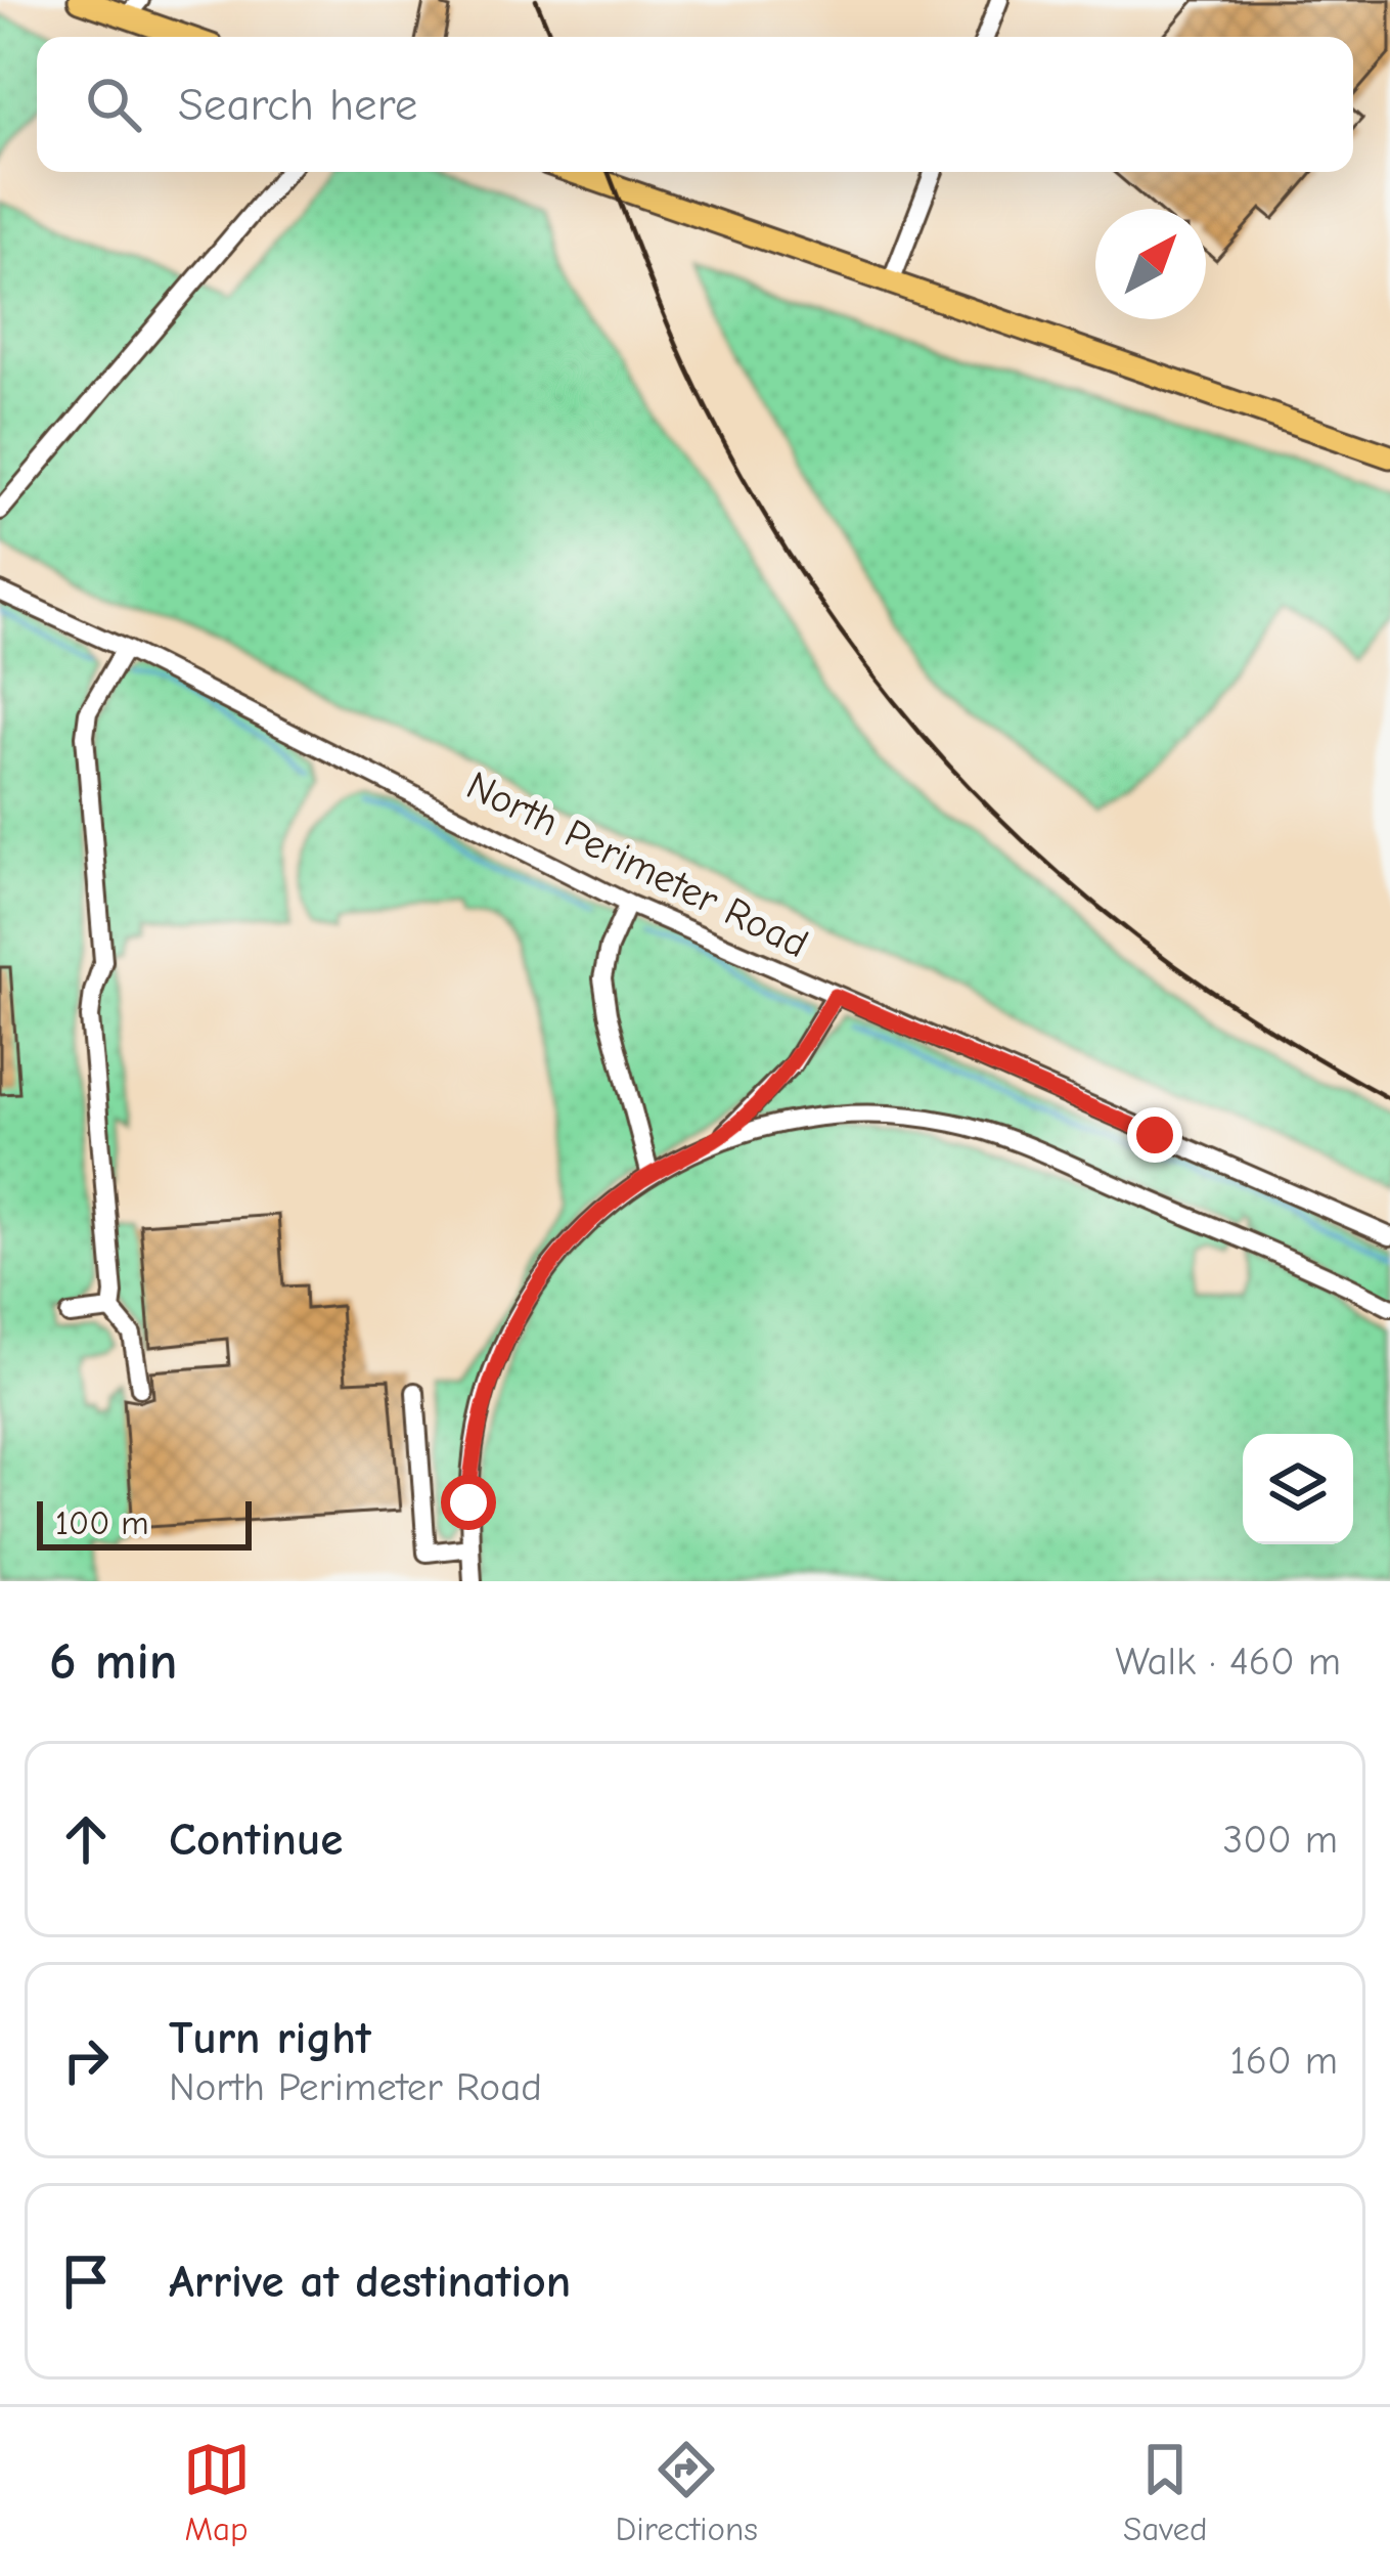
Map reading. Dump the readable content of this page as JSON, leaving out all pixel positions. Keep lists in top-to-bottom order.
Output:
{
  "streets": {
    "street": ["North Perimeter Road"]
  },
  "scale_bar": "100 m",
  "north": "top right",
  "page": {
    "search": "Search here",
    "scale": "100 m",
    "heading": ["6 min", "Walk · 460 m"],
    "list": [
      ["Continue", "300 m"],
      ["Turn right", "North Perimeter Road", "160 m"],
      "Arrive at destination"
    ],
    "nav": ["Map", "Directions", "Saved"]
  }
}
